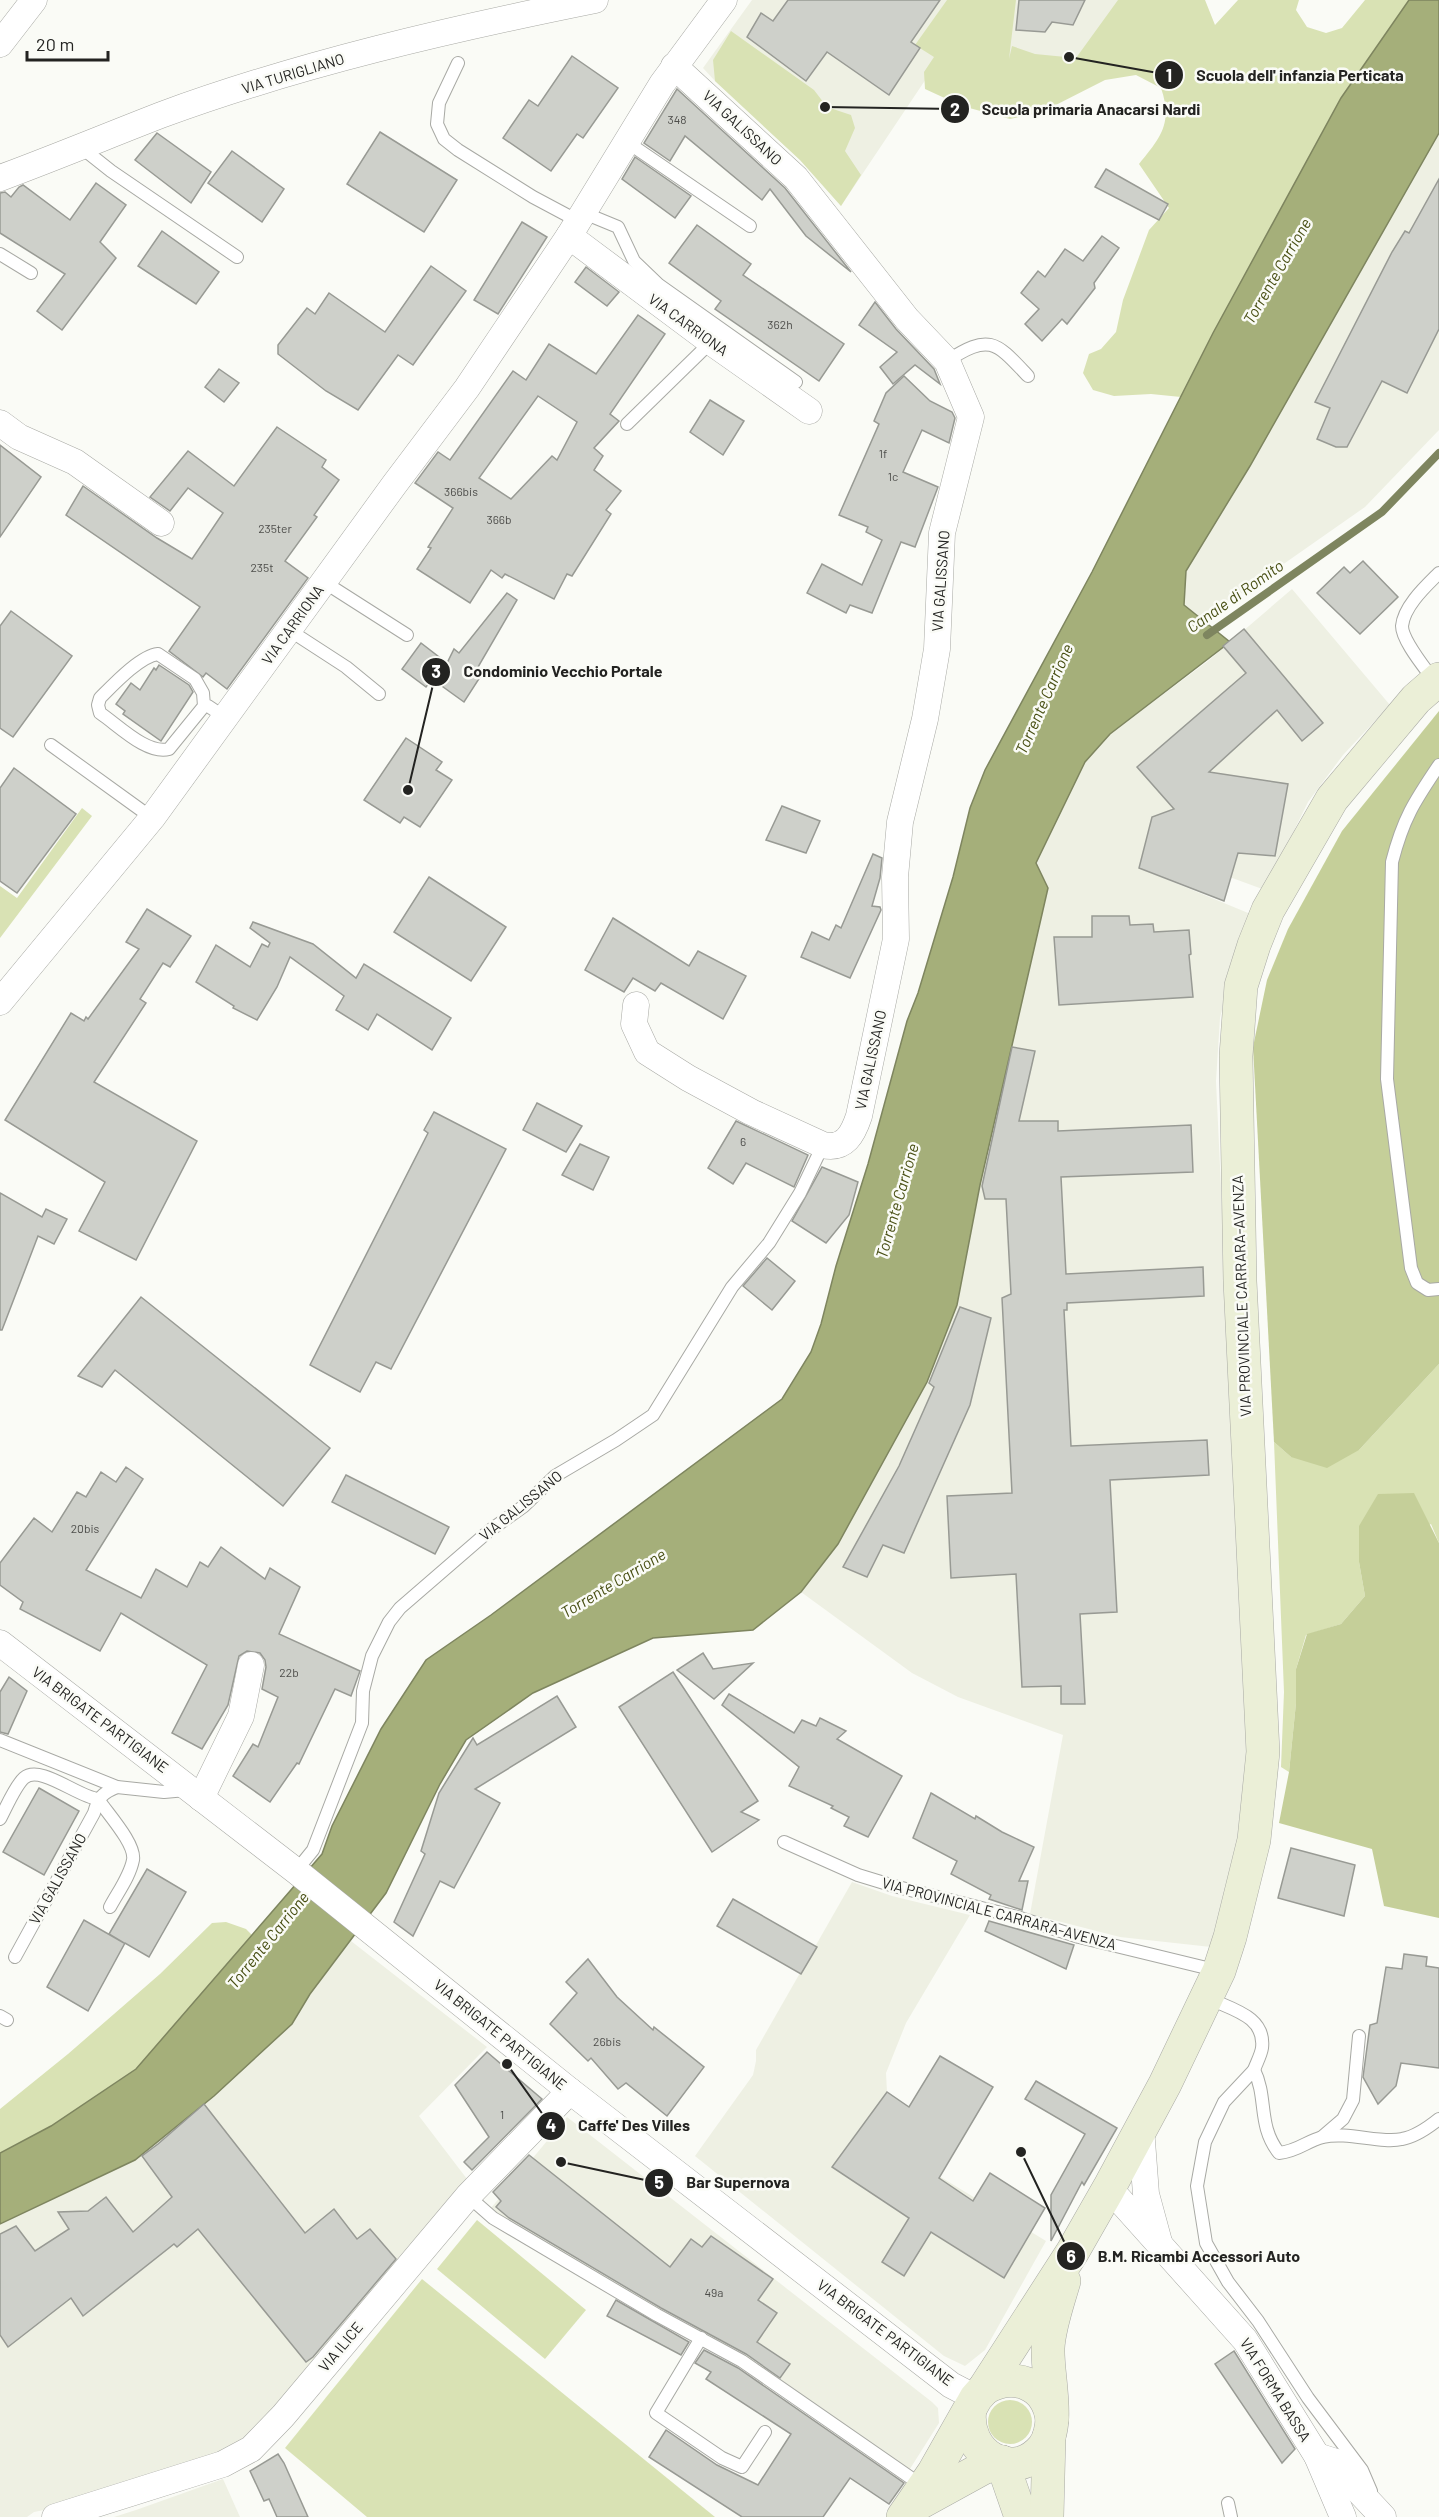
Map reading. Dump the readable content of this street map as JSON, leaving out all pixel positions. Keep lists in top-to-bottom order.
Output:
{
  "streets": {
    "main road": ["VIA PROVINCIALE CARRARA-AVENZA"],
    "street": [
      "VIA TURIGLIANO",
      "VIA GALISSANO",
      "VIA CARRIONA",
      "VIA BRIGATE PARTIGIANE",
      "VIA ILICE",
      "VIA FORMA BASSA"
    ]
  },
  "crossings": [
    ["VIA GALISSANO", "VIA CARRIONA"],
    ["VIA GALISSANO", "VIA BRIGATE PARTIGIANE"],
    ["VIA PROVINCIALE CARRARA-AVENZA", "VIA BRIGATE PARTIGIANE"],
    ["VIA PROVINCIALE CARRARA-AVENZA", "VIA FORMA BASSA"],
    ["VIA BRIGATE PARTIGIANE", "VIA ILICE"]
  ],
  "water": ["Torrente Carrione", "Canale di Romito"],
  "places": [
    "Scuola dell' infanzia Perticata",
    "Scuola primaria Anacarsi Nardi",
    "Condominio Vecchio Portale",
    "Caffe' Des Villes",
    "B.M. Ricambi Accessori Auto",
    "Bar Supernova"
  ],
  "house_numbers": [
    "348",
    "362h",
    "1f",
    "1c",
    "366bis",
    "366b",
    "235ter",
    "235t",
    "6",
    "20bis",
    "22b",
    "26bis",
    "1",
    "49a"
  ],
  "scale_bar": "20 m"
}
